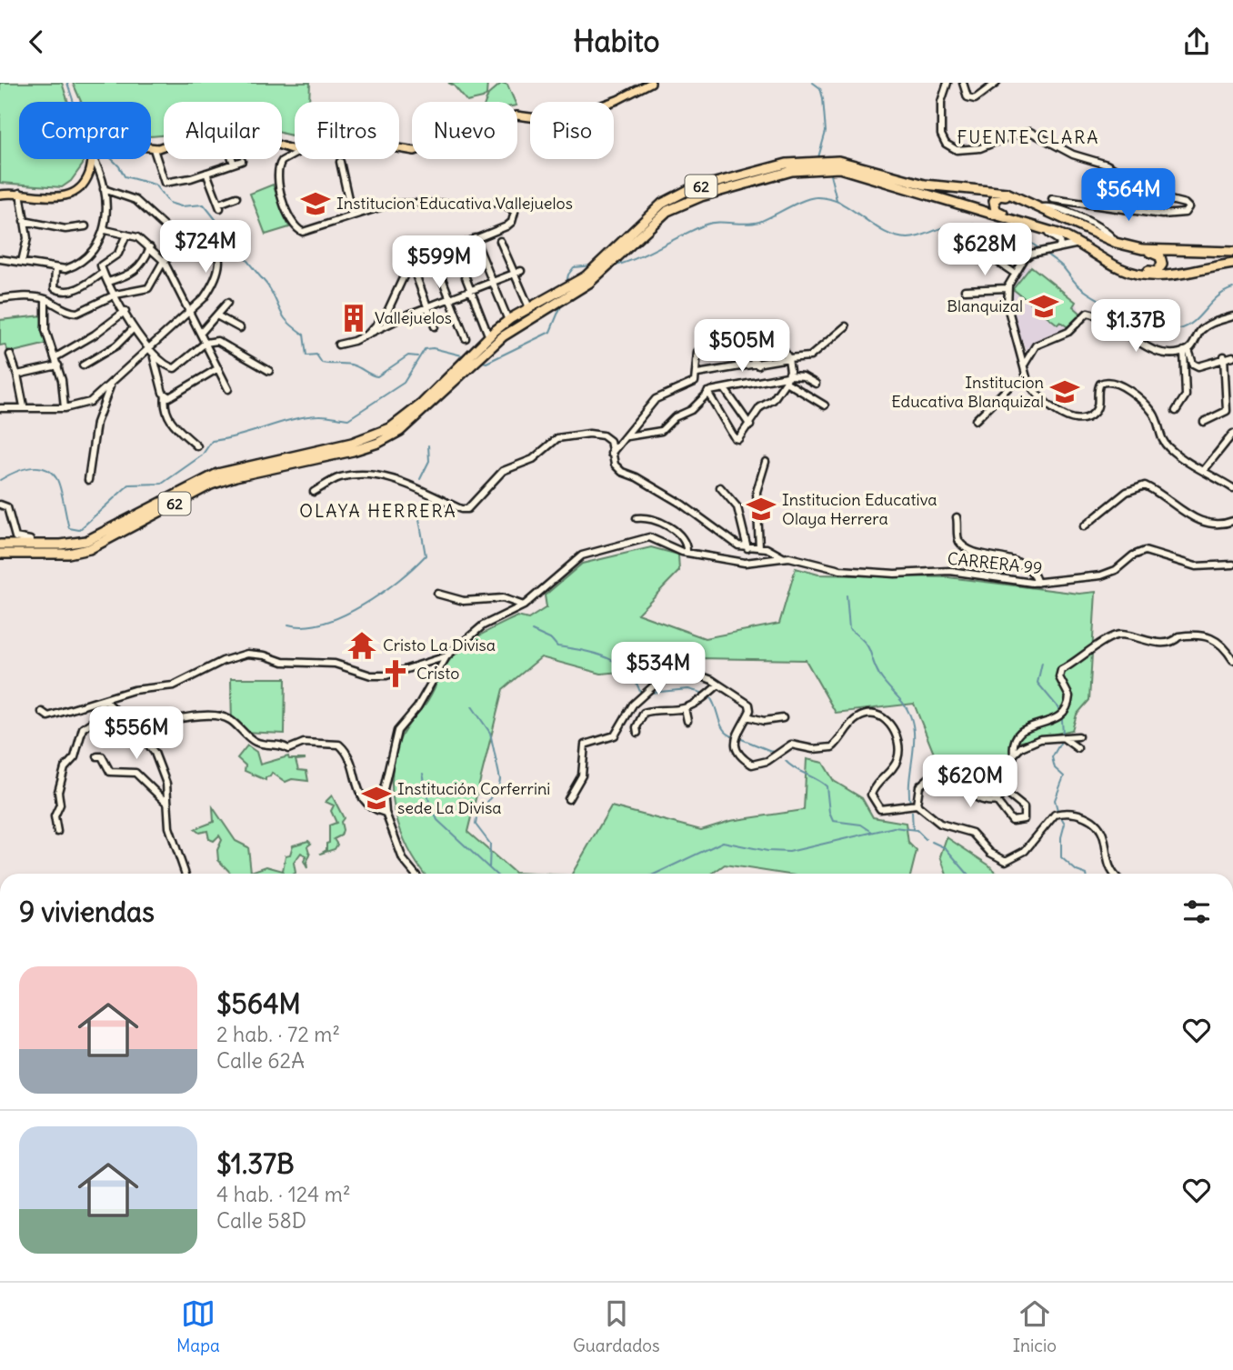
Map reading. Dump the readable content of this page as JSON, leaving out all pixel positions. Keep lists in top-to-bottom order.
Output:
{
  "streets": {
    "highway": ["62"],
    "street": ["CARRERA 99"]
  },
  "districts": ["FUENTE CLARA", "OLAYA HERRERA"],
  "places": {
    "school or university": [
      "Institucion Educativa Vallejuelos",
      "Blanquizal",
      "Institucion Educativa Blanquizal",
      "Institucion Educativa Olaya Herrera",
      "Institución Corferrini sede La Divisa"
    ],
    "building": ["Vallejuelos"],
    "temple": ["Cristo La Divisa"],
    "church": ["Cristo"]
  },
  "page": {
    "header": "Habito",
    "chip": [
      "Comprar",
      "Alquilar",
      "Filtros",
      "Nuevo",
      "Piso"
    ],
    "price": [
      "$564M",
      "$724M",
      "$628M",
      "$599M",
      "$1.37B",
      "$505M",
      "$534M",
      "$556M",
      "$620M"
    ],
    "heading": "9 viviendas",
    "list": [
      {
        "name": "$564M",
        "note": "2 hab. · 72 m² · Calle 62A"
      },
      {
        "name": "$1.37B",
        "note": "4 hab. · 124 m² · Calle 58D"
      }
    ],
    "tabs": ["Mapa", "Guardados", "Inicio"]
  }
}
